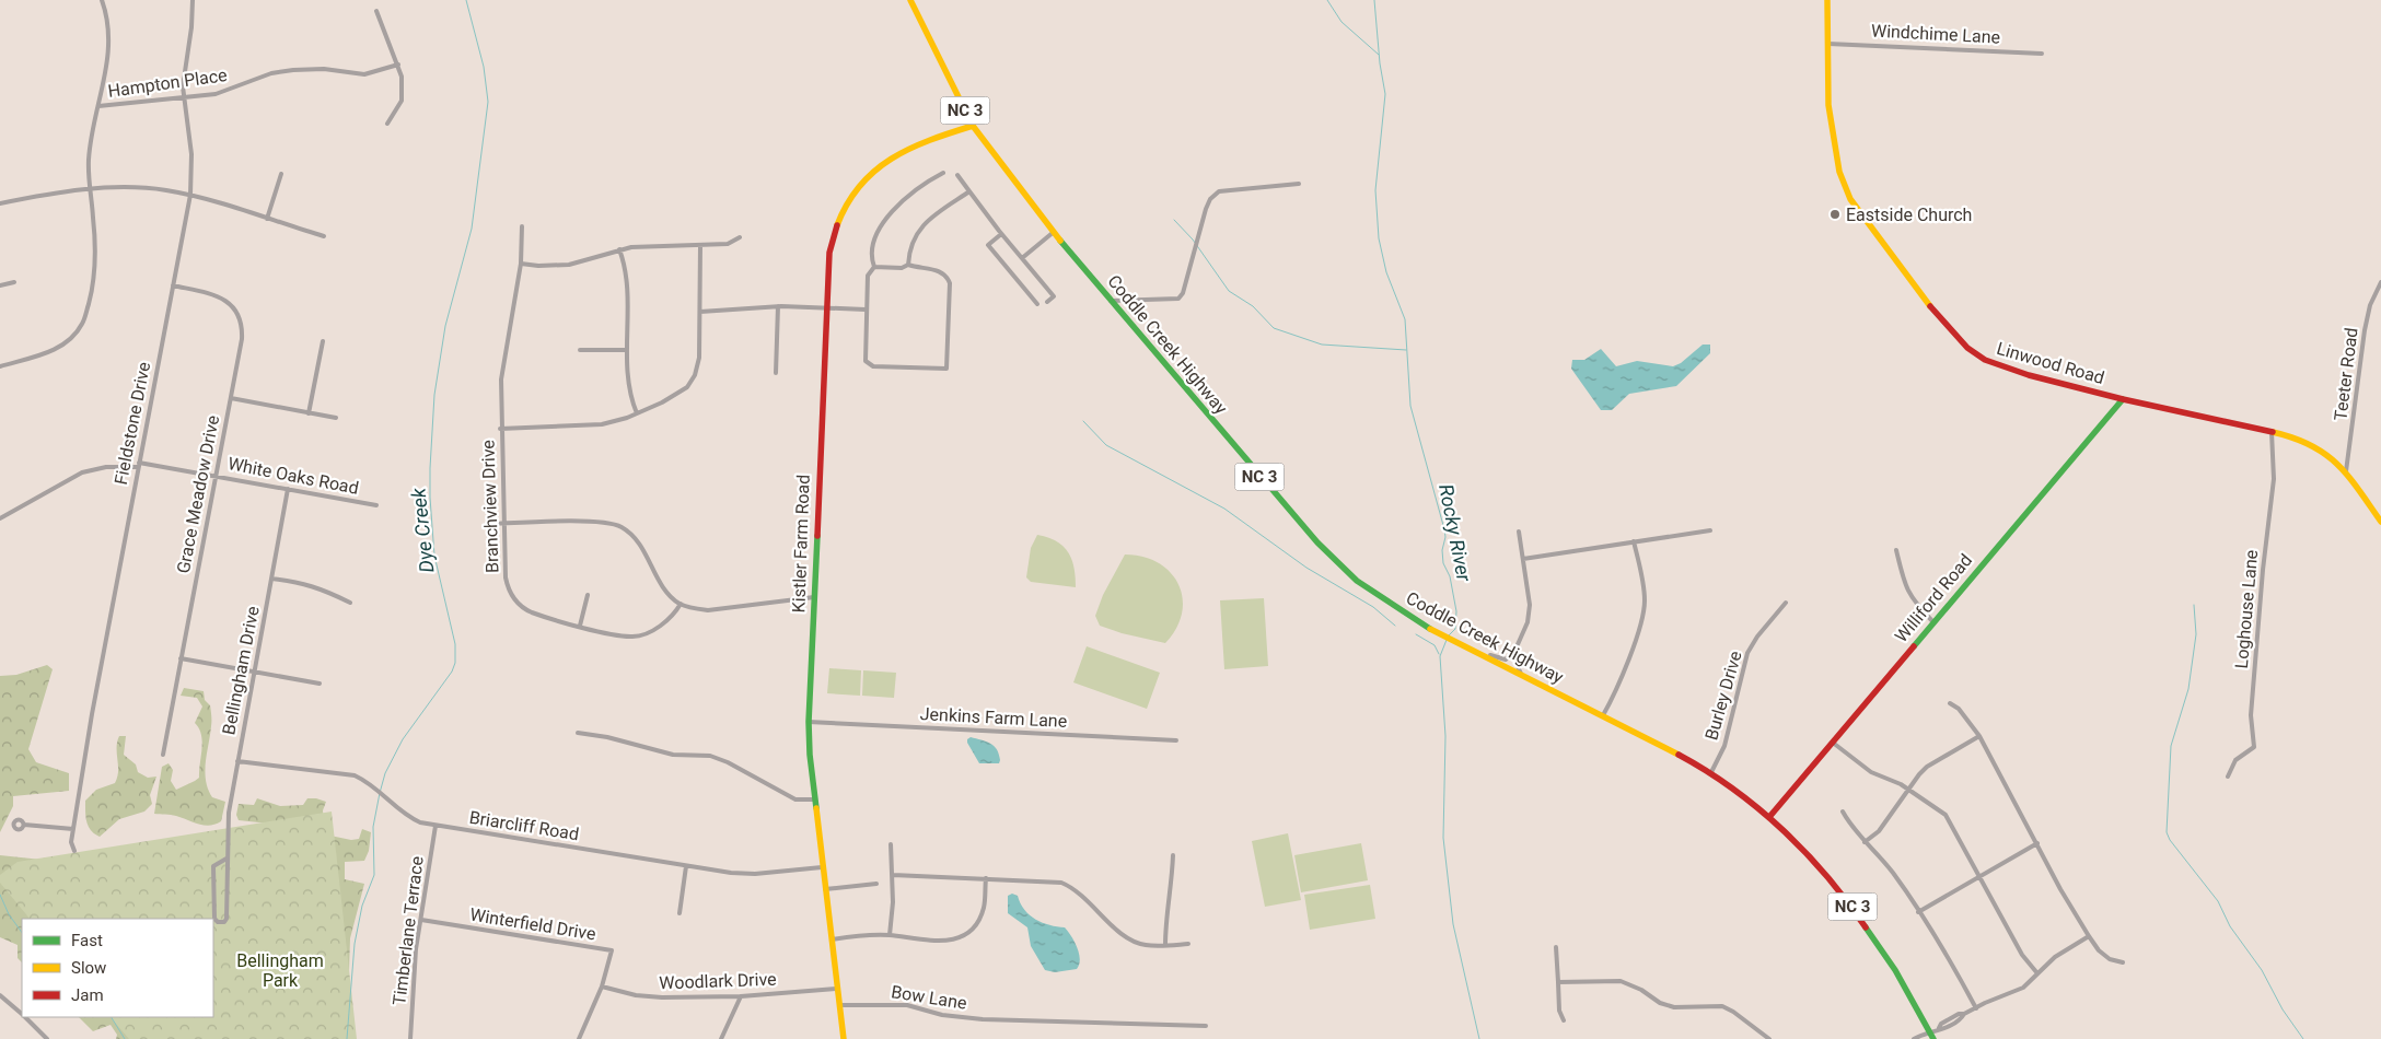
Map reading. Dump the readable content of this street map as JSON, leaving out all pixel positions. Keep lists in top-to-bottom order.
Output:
{
  "streets": {
    "street": [
      "Windchime Lane",
      "Hampton Place",
      "NC 3",
      "Coddle Creek Highway",
      "Linwood Road",
      "Teeter Road",
      "Fieldstone Drive",
      "White Oaks Road",
      "Grace Meadow Drive",
      "Branchview Drive",
      "Kistler Farm Road",
      "Williford Road",
      "Loghouse Lane",
      "Bellingham Drive",
      "Burley Drive",
      "Jenkins Farm Lane",
      "Briarcliff Road",
      "Winterfield Drive",
      "Timberlane Terrace",
      "Woodlark Drive",
      "Bow Lane"
    ]
  },
  "crossings": [
    ["Windchime Lane", "Linwood Road"],
    ["Hampton Place", "Fieldstone Drive"],
    ["Coddle Creek Highway", "Kistler Farm Road"],
    ["Coddle Creek Highway", "Williford Road"],
    ["Coddle Creek Highway", "Burley Drive"],
    ["Linwood Road", "Teeter Road"],
    ["Linwood Road", "Williford Road"],
    ["Linwood Road", "Loghouse Lane"],
    ["Fieldstone Drive", "White Oaks Road"],
    ["Fieldstone Drive", "Grace Meadow Drive"],
    ["White Oaks Road", "Grace Meadow Drive"],
    ["White Oaks Road", "Bellingham Drive"],
    ["Kistler Farm Road", "Jenkins Farm Lane"],
    ["Kistler Farm Road", "Briarcliff Road"],
    ["Kistler Farm Road", "Woodlark Drive"],
    ["Kistler Farm Road", "Bow Lane"],
    ["Bellingham Drive", "Briarcliff Road"],
    ["Briarcliff Road", "Timberlane Terrace"],
    ["Winterfield Drive", "Timberlane Terrace"],
    ["Winterfield Drive", "Woodlark Drive"]
  ],
  "water": ["Dye Creek", "Rocky River"],
  "parks": ["Bellingham Park"],
  "places": ["Eastside Church"],
  "legend": ["Fast", "Slow", "Jam"]
}
